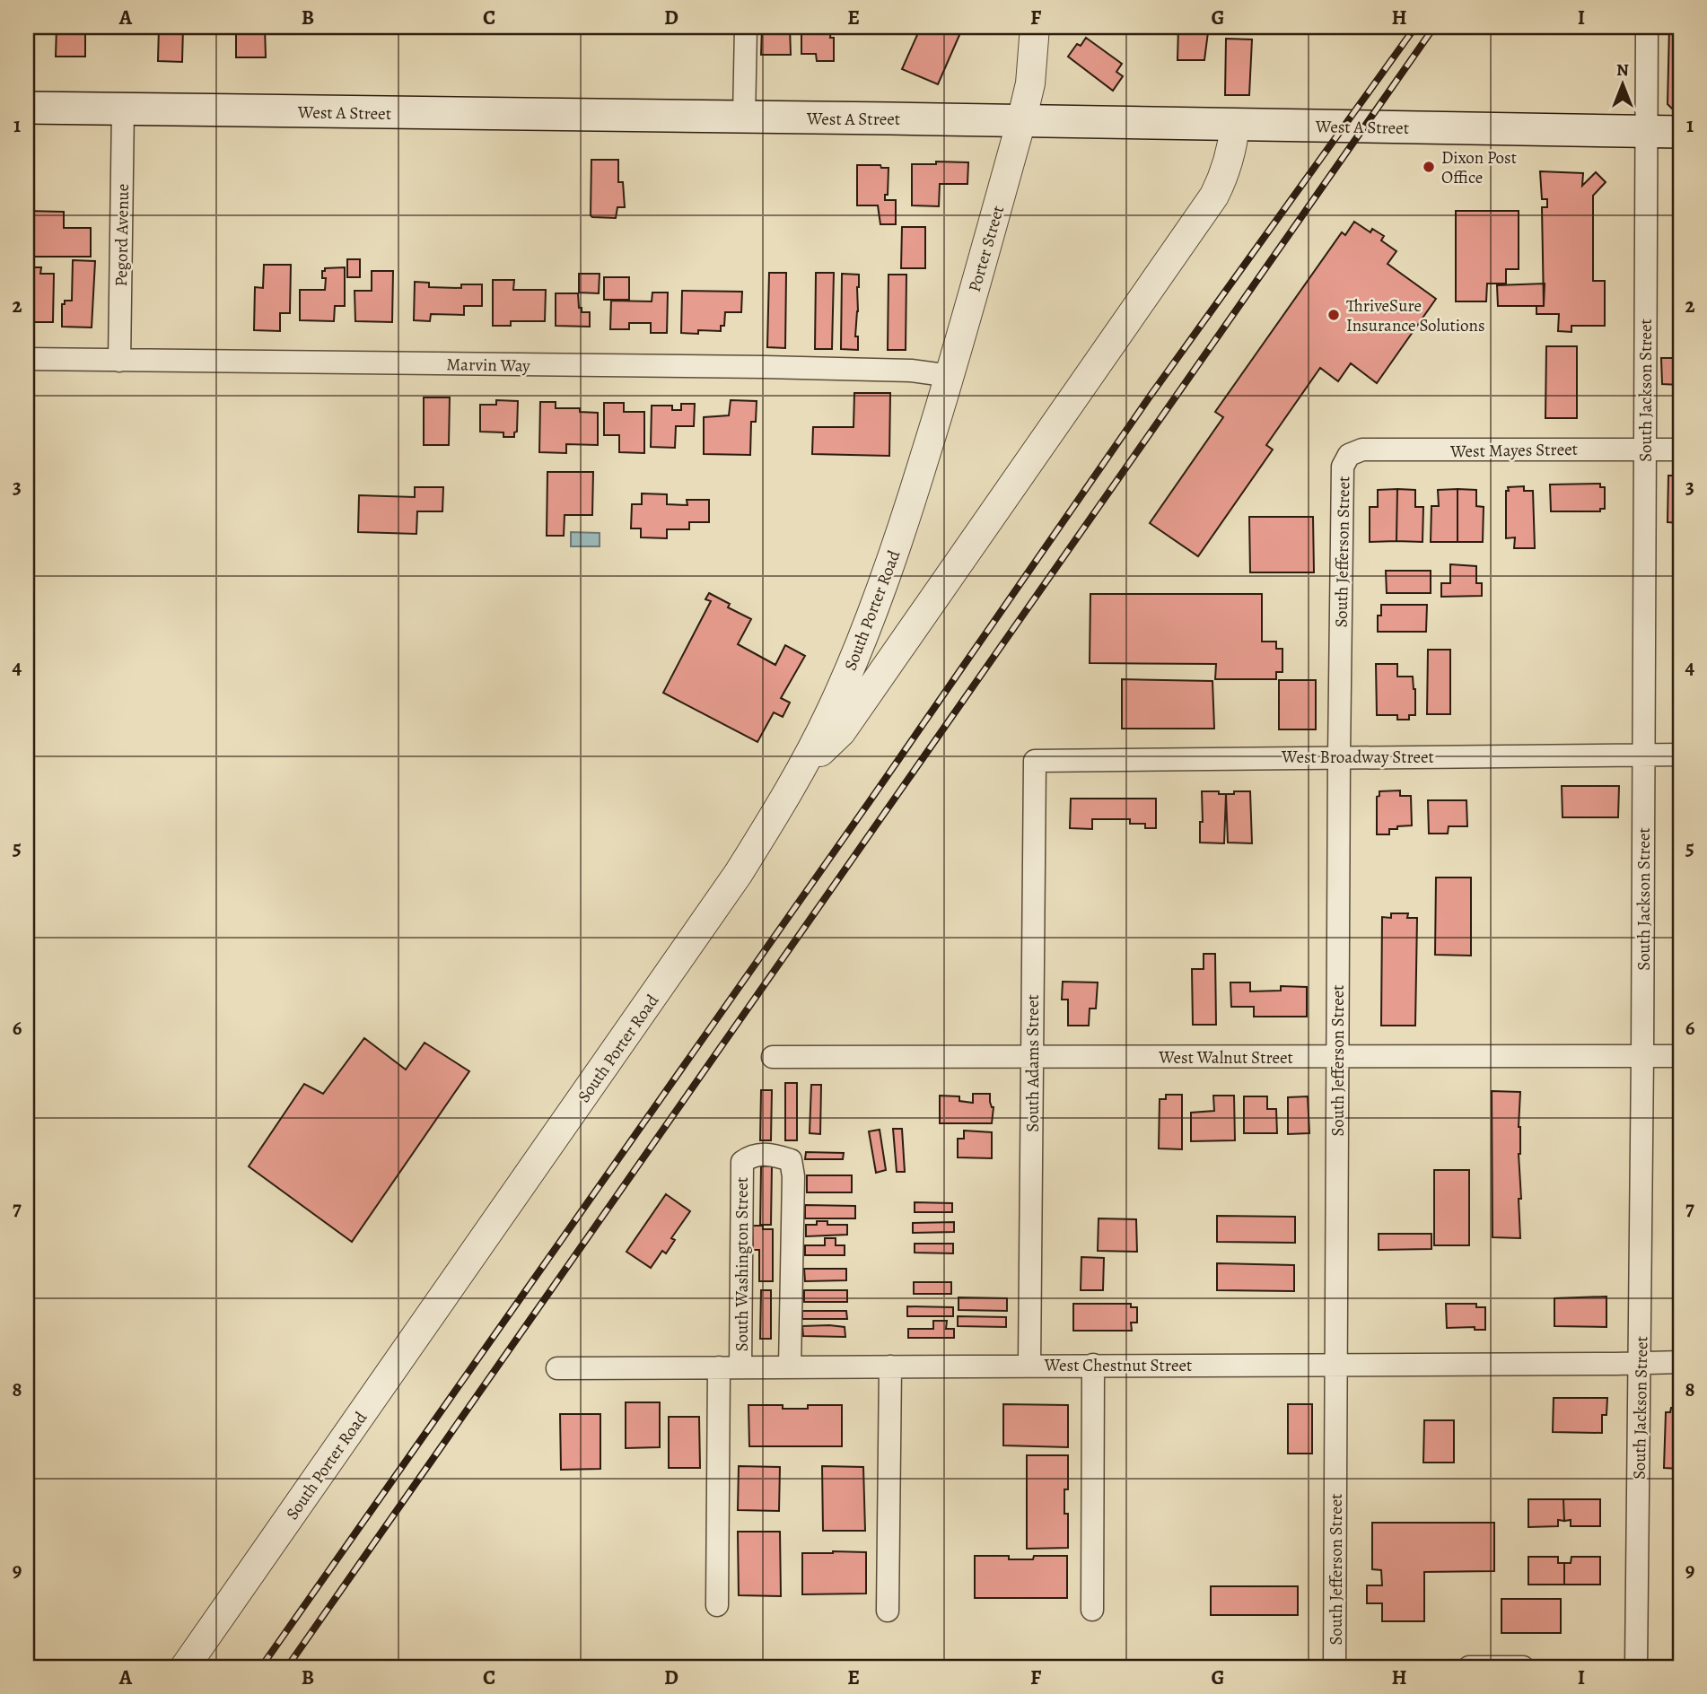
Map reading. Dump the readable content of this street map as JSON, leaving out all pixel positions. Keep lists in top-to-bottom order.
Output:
{
  "streets": {
    "main road": ["West A Street"],
    "street": [
      "Pegord Avenue",
      "Porter Street",
      "Marvin Way",
      "South Jackson Street",
      "West Mayes Street",
      "South Jefferson Street",
      "South Porter Road",
      "West Broadway Street",
      "West Walnut Street",
      "South Adams Street",
      "South Washington Street",
      "West Chestnut Street"
    ]
  },
  "crossings": [
    ["West A Street", "Pegord Avenue"],
    ["West A Street", "Porter Street"],
    ["West A Street", "South Jackson Street"],
    ["Pegord Avenue", "Marvin Way"],
    ["Porter Street", "Marvin Way"],
    ["Porter Street", "South Porter Road"],
    ["Marvin Way", "South Porter Road"],
    ["South Jackson Street", "West Mayes Street"],
    ["South Jackson Street", "West Broadway Street"],
    ["South Jackson Street", "West Walnut Street"],
    ["South Jackson Street", "West Chestnut Street"],
    ["West Mayes Street", "South Jefferson Street"],
    ["South Jefferson Street", "West Broadway Street"],
    ["South Jefferson Street", "West Walnut Street"],
    ["South Jefferson Street", "West Chestnut Street"],
    ["West Broadway Street", "South Adams Street"],
    ["West Walnut Street", "South Adams Street"],
    ["South Adams Street", "West Chestnut Street"],
    ["South Washington Street", "West Chestnut Street"]
  ],
  "places": ["Dixon Post Office", "ThriveSure Insurance Solutions"],
  "north": "top",
  "grid": {
    "columns": [
      "A",
      "B",
      "C",
      "D",
      "E",
      "F",
      "G",
      "H",
      "I"
    ],
    "rows": [
      "1",
      "2",
      "3",
      "4",
      "5",
      "6",
      "7",
      "8",
      "9"
    ]
  }
}
